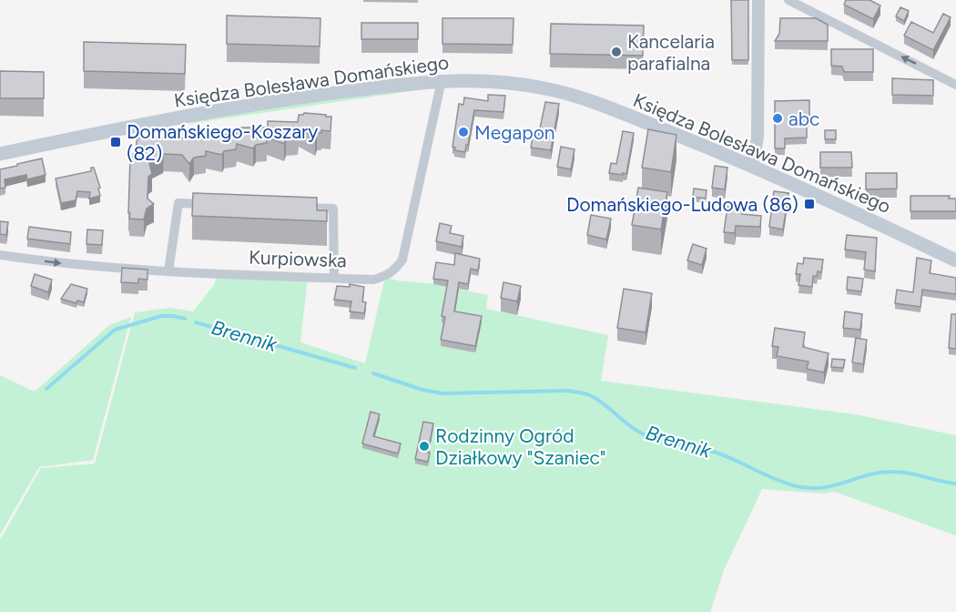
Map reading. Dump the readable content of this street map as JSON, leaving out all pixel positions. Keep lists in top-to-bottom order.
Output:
{
  "streets": {
    "main road": ["Księdza Bolesława Domańskiego"],
    "street": ["Kurpiowska"]
  },
  "crossings": [
    ["Księdza Bolesława Domańskiego", "Kurpiowska"]
  ],
  "water": ["Brennik"],
  "places": {
    "other": [
      "Kancelaria parafialna",
      "abc",
      "Megapon",
      "Rodzinny Ogród Działkowy \"Szaniec\""
    ],
    "transit": ["Domańskiego-Koszary (82)", "Domańskiego-Ludowa (86)"]
  }
}
